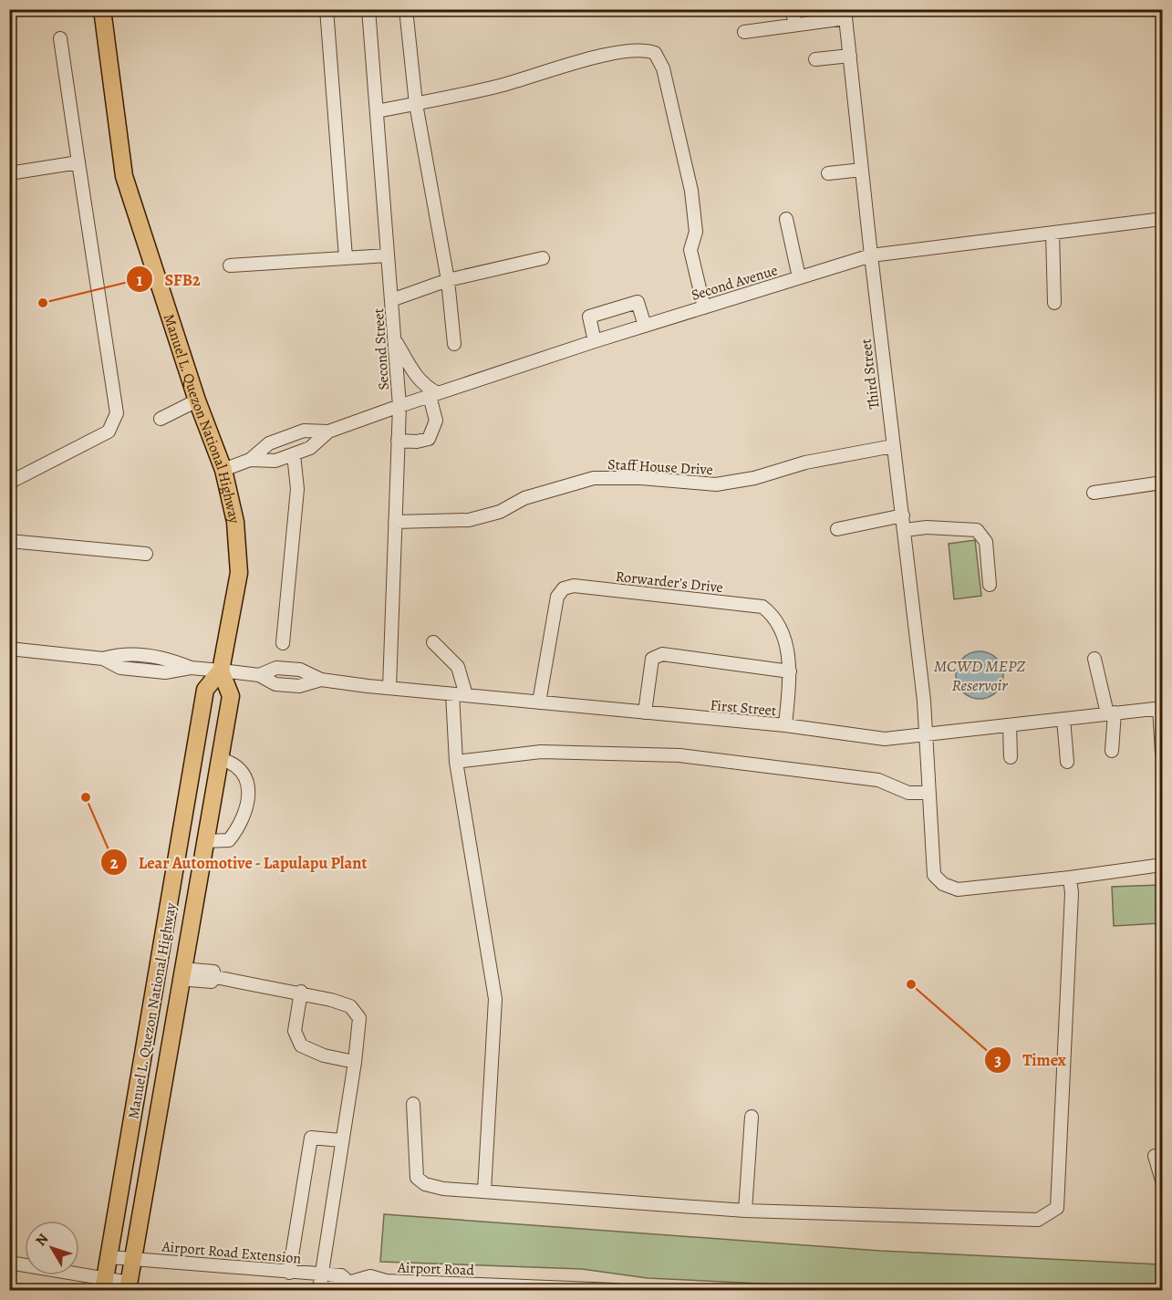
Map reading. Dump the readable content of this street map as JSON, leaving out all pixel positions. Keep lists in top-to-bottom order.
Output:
{
  "streets": {
    "main road": ["Manuel L. Quezon National Highway"],
    "street": [
      "Second Avenue",
      "Second Street",
      "Third Street",
      "Staff House Drive",
      "Rorwarder's Drive",
      "First Street",
      "Airport Road Extension",
      "Airport Road"
    ]
  },
  "crossings": [
    ["Second Avenue", "Second Street"],
    ["Second Avenue", "Third Street"],
    ["Second Avenue", "Manuel L. Quezon National Highway"],
    ["Second Street", "Staff House Drive"],
    ["Second Street", "First Street"],
    ["Third Street", "Staff House Drive"],
    ["Third Street", "First Street"],
    ["Manuel L. Quezon National Highway", "First Street"],
    ["Manuel L. Quezon National Highway", "Airport Road Extension"],
    ["Rorwarder's Drive", "First Street"],
    ["Airport Road Extension", "Airport Road"]
  ],
  "water": ["MCWD MEPZ Reservoir"],
  "places": ["SFB2", "Lear Automotive - Lapulapu Plant", "Timex"],
  "north": "top left"
}
